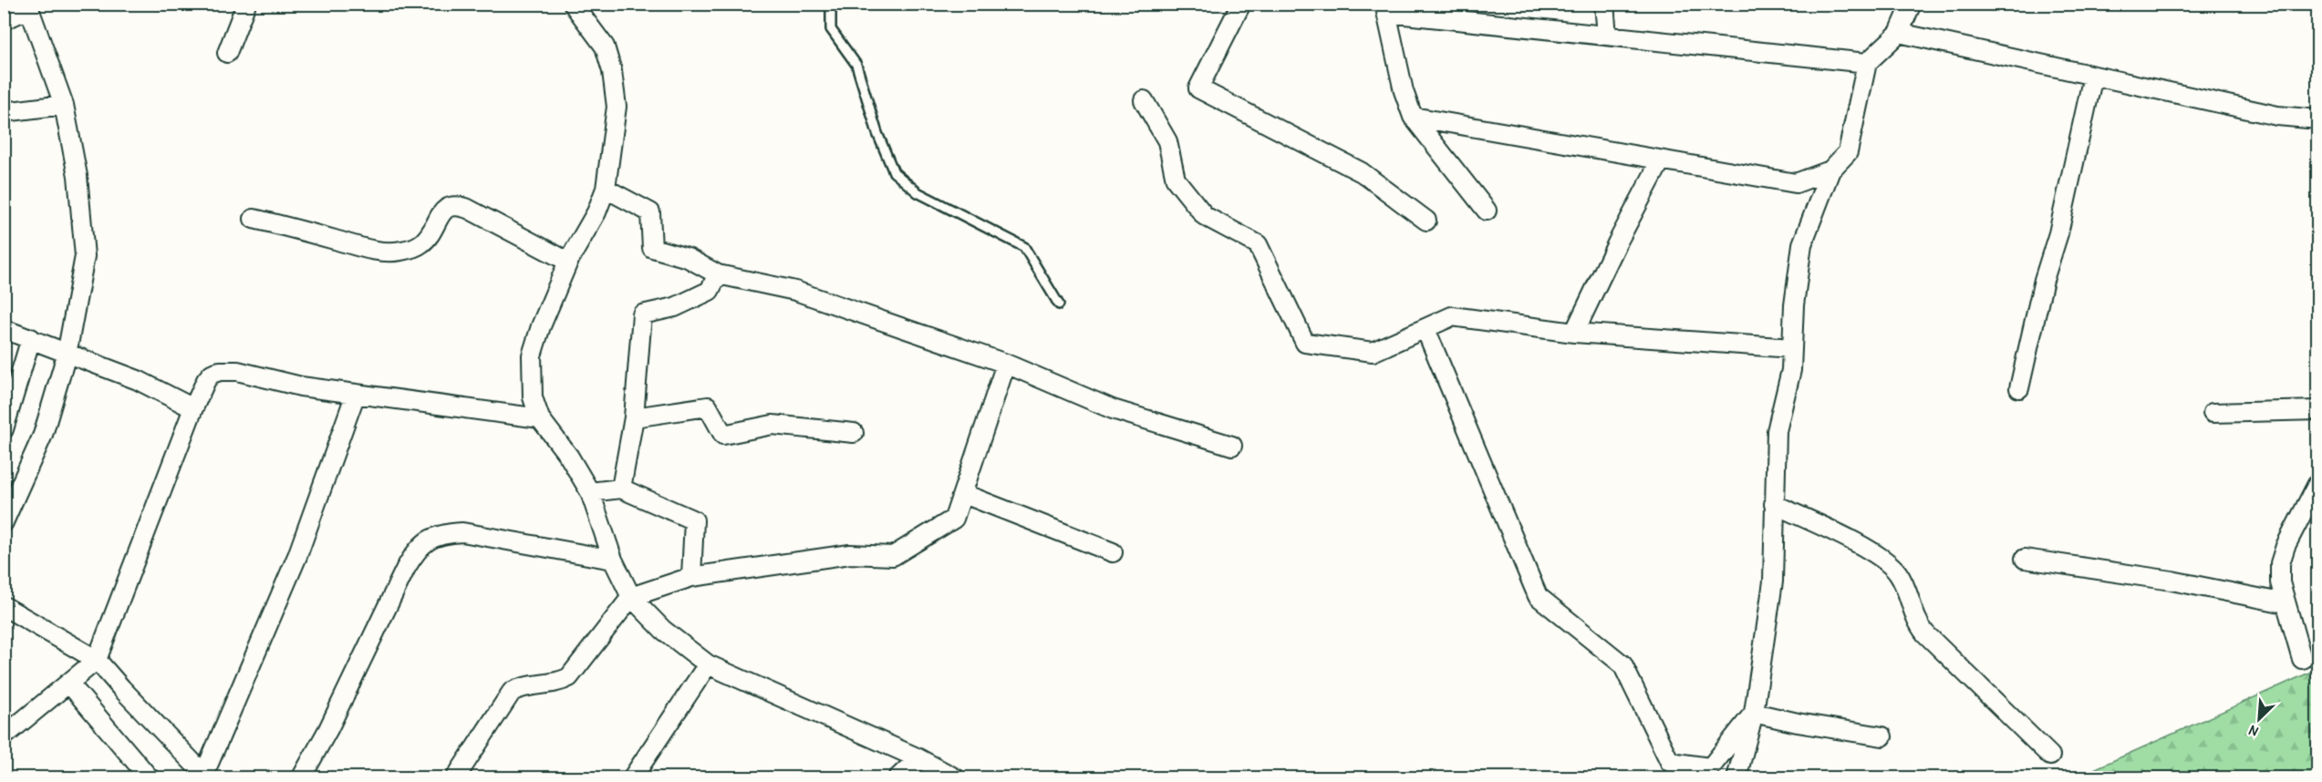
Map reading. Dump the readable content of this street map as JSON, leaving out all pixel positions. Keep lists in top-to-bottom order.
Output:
{
  "north": "bottom left"
}
